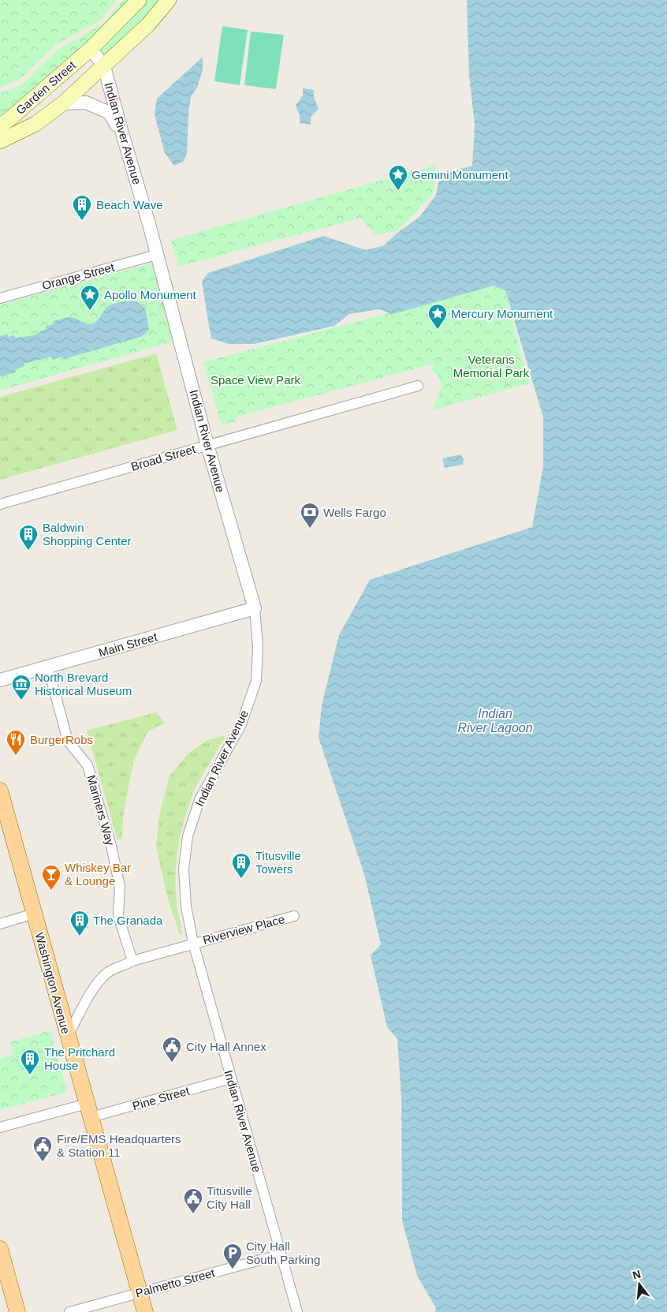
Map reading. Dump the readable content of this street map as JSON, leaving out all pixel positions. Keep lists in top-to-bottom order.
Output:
{
  "streets": {
    "main road": ["Garden Street", "Washington Avenue"],
    "street": [
      "Indian River Avenue",
      "Orange Street",
      "Broad Street",
      "Main Street",
      "Mariners Way",
      "Riverview Place",
      "Pine Street",
      "Palmetto Street"
    ]
  },
  "crossings": [
    ["Garden Street", "Indian River Avenue"],
    ["Indian River Avenue", "Orange Street"],
    ["Indian River Avenue", "Broad Street"],
    ["Indian River Avenue", "Main Street"],
    ["Indian River Avenue", "Riverview Place"],
    ["Indian River Avenue", "Pine Street"],
    ["Indian River Avenue", "Palmetto Street"],
    ["Main Street", "Mariners Way"],
    ["Mariners Way", "Riverview Place"],
    ["Riverview Place", "Washington Avenue"],
    ["Washington Avenue", "Pine Street"],
    ["Washington Avenue", "Palmetto Street"]
  ],
  "water": ["Indian River Lagoon"],
  "parks": ["Veterans Memorial Park", "Space View Park"],
  "places": {
    "place": ["Gemini Monument", "Apollo Monument", "Mercury Monument"],
    "building": [
      "Beach Wave",
      "Baldwin Shopping Center",
      "Titusville Towers",
      "The Granada",
      "The Pritchard House"
    ],
    "bank": ["Wells Fargo"],
    "museum": ["North Brevard Historical Museum"],
    "restaurant": ["BurgerRobs"],
    "bar": ["Whiskey Bar & Lounge"],
    "public building": ["City Hall Annex", "Fire/EMS Headquarters & Station 11", "Titusville City Hall"],
    "parking": ["City Hall South Parking"]
  },
  "north": "top"
}
